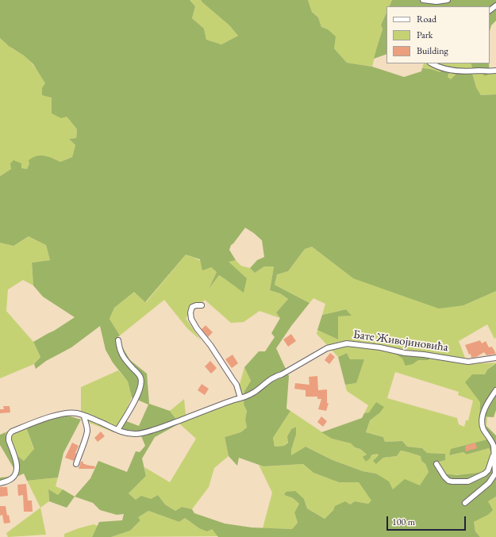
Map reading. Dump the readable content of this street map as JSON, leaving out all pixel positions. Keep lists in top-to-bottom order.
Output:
{
  "streets": {
    "street": ["Бате Живојиновића"]
  },
  "legend": ["Road", "Park", "Building"],
  "scale_bar": "100 m"
}
